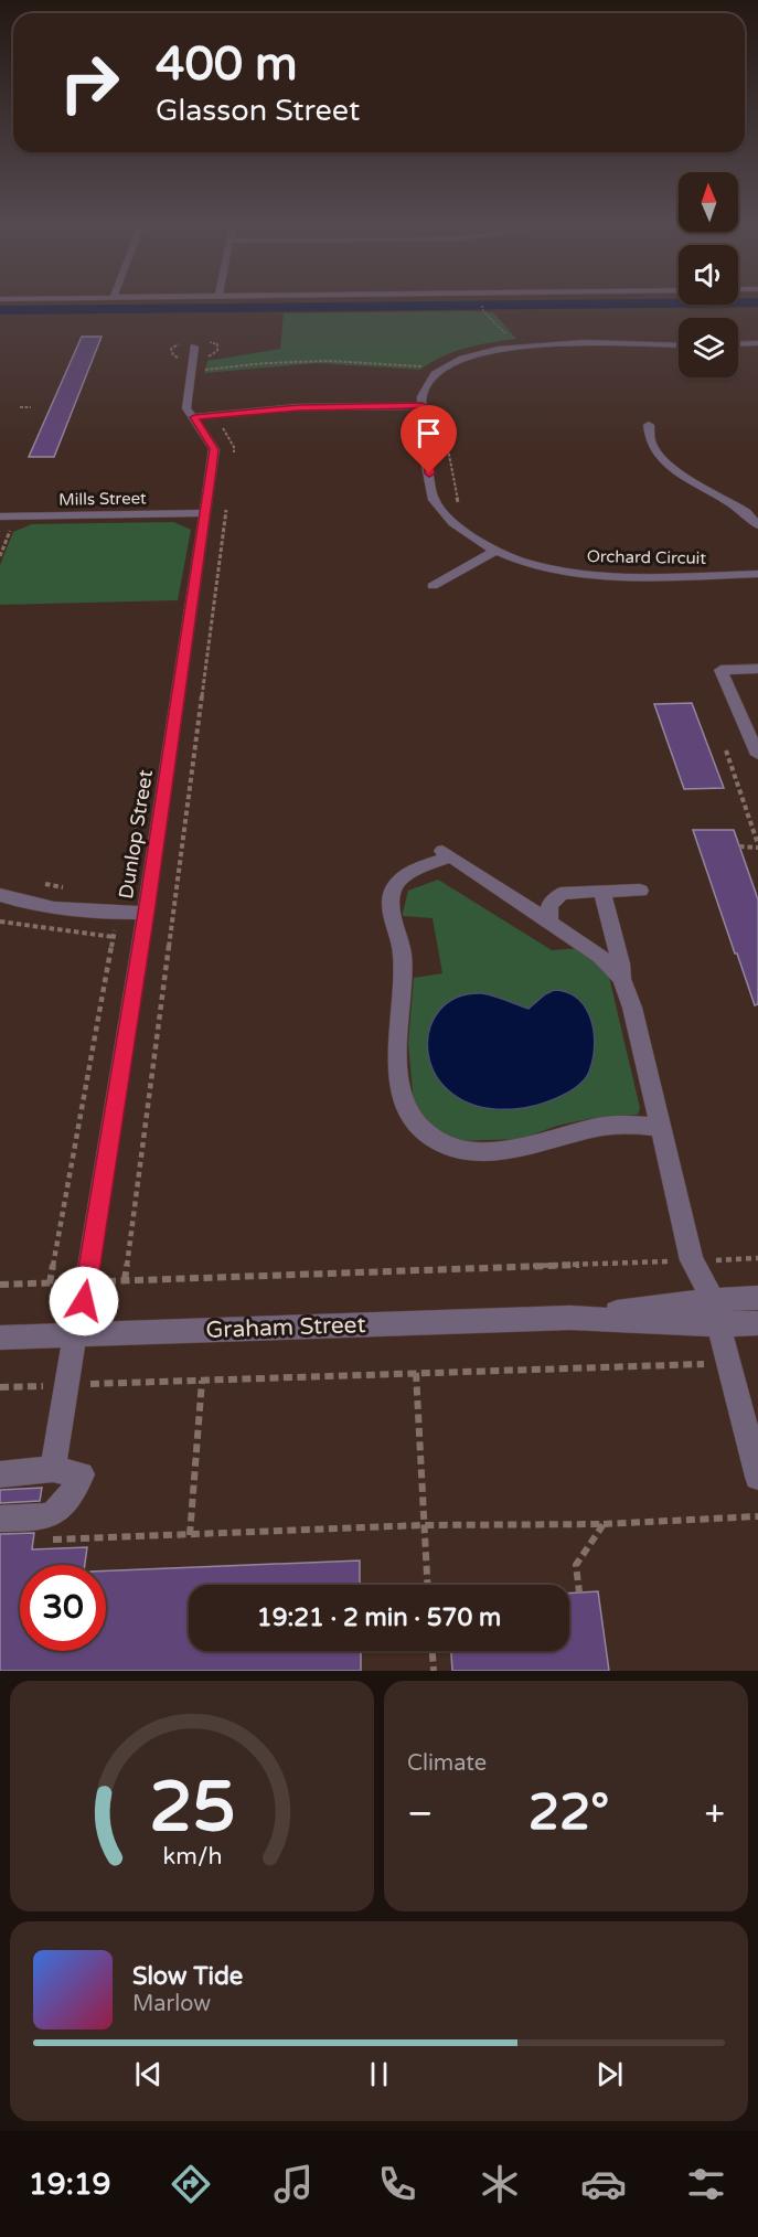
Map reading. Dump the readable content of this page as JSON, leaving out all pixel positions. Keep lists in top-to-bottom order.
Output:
{
  "streets": {
    "street": [
      "Mills Street",
      "Orchard Circuit",
      "Dunlop Street",
      "Graham Street"
    ]
  },
  "crossings": [
    ["Mills Street", "Dunlop Street"],
    ["Dunlop Street", "Graham Street"]
  ],
  "north": "top",
  "page": {
    "turn": ["400 m", "Glasson Street"],
    "limit": "30",
    "trip": "19:21 · 2 min · 570 m",
    "tile": "Climate",
    "heat": ["−", "22°", "+"],
    "song": ["Slow Tide", "Marlow"],
    "tabs": "19:19",
    "gauge": ["25", "km/h"]
  }
}
